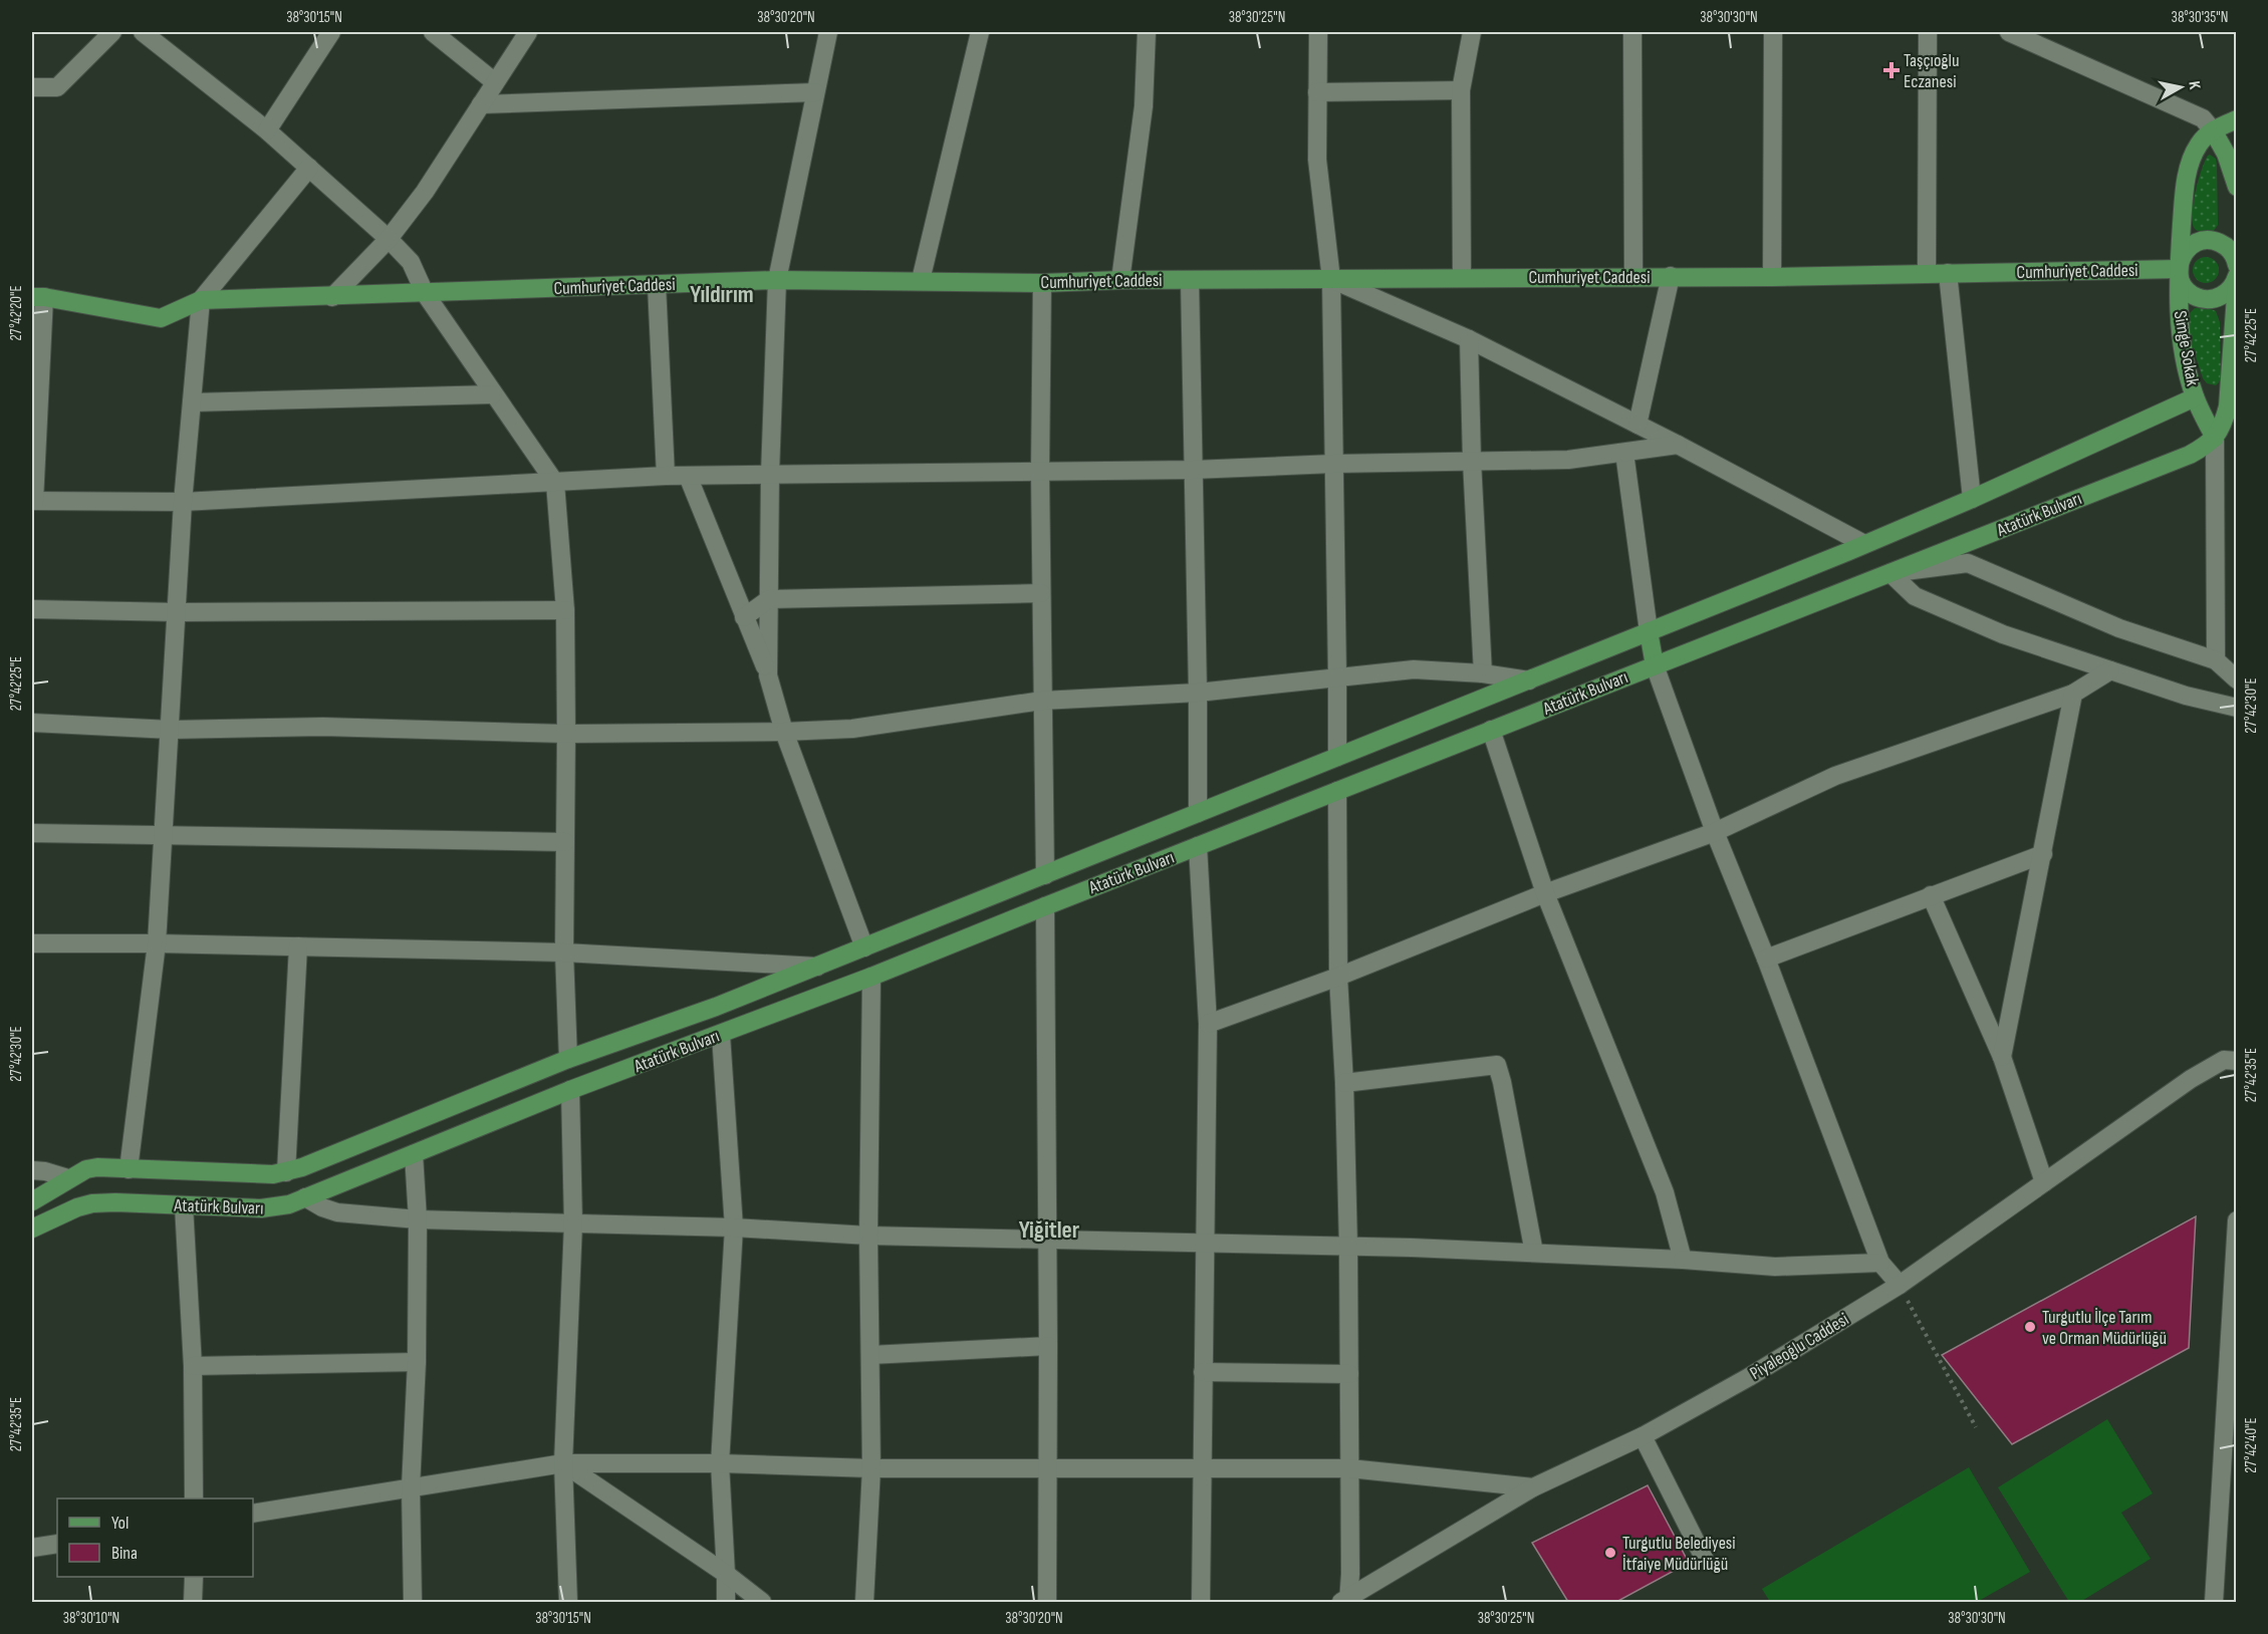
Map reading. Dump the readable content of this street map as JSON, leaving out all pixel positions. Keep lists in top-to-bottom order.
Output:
{
  "streets": {
    "main road": ["Cumhuriyet Caddesi", "Simge Sokak", "Atatürk Bulvarı"],
    "street": ["Piyaleoğlu Caddesi"]
  },
  "crossings": [
    ["Cumhuriyet Caddesi", "Simge Sokak"],
    ["Simge Sokak", "Atatürk Bulvarı"]
  ],
  "districts": ["Yıldırım", "Yiğitler"],
  "places": {
    "health": ["Taşçıoğlu Eczanesi"],
    "other": ["Turgutlu İlçe Tarım ve Orman Müdürlüğü", "Turgutlu Belediyesi İtfaiye Müdürlüğü"]
  },
  "legend": ["Yol", "Bina"],
  "north": "right",
  "coordinates": [
    "38°30'15\"N",
    "38°30'20\"N",
    "38°30'25\"N",
    "38°30'30\"N",
    "38°30'35\"N",
    "27°42'20\"E",
    "27°42'25\"E",
    "27°42'30\"E",
    "27°42'35\"E",
    "27°42'40\"E",
    "38°30'10\"N"
  ]
}
